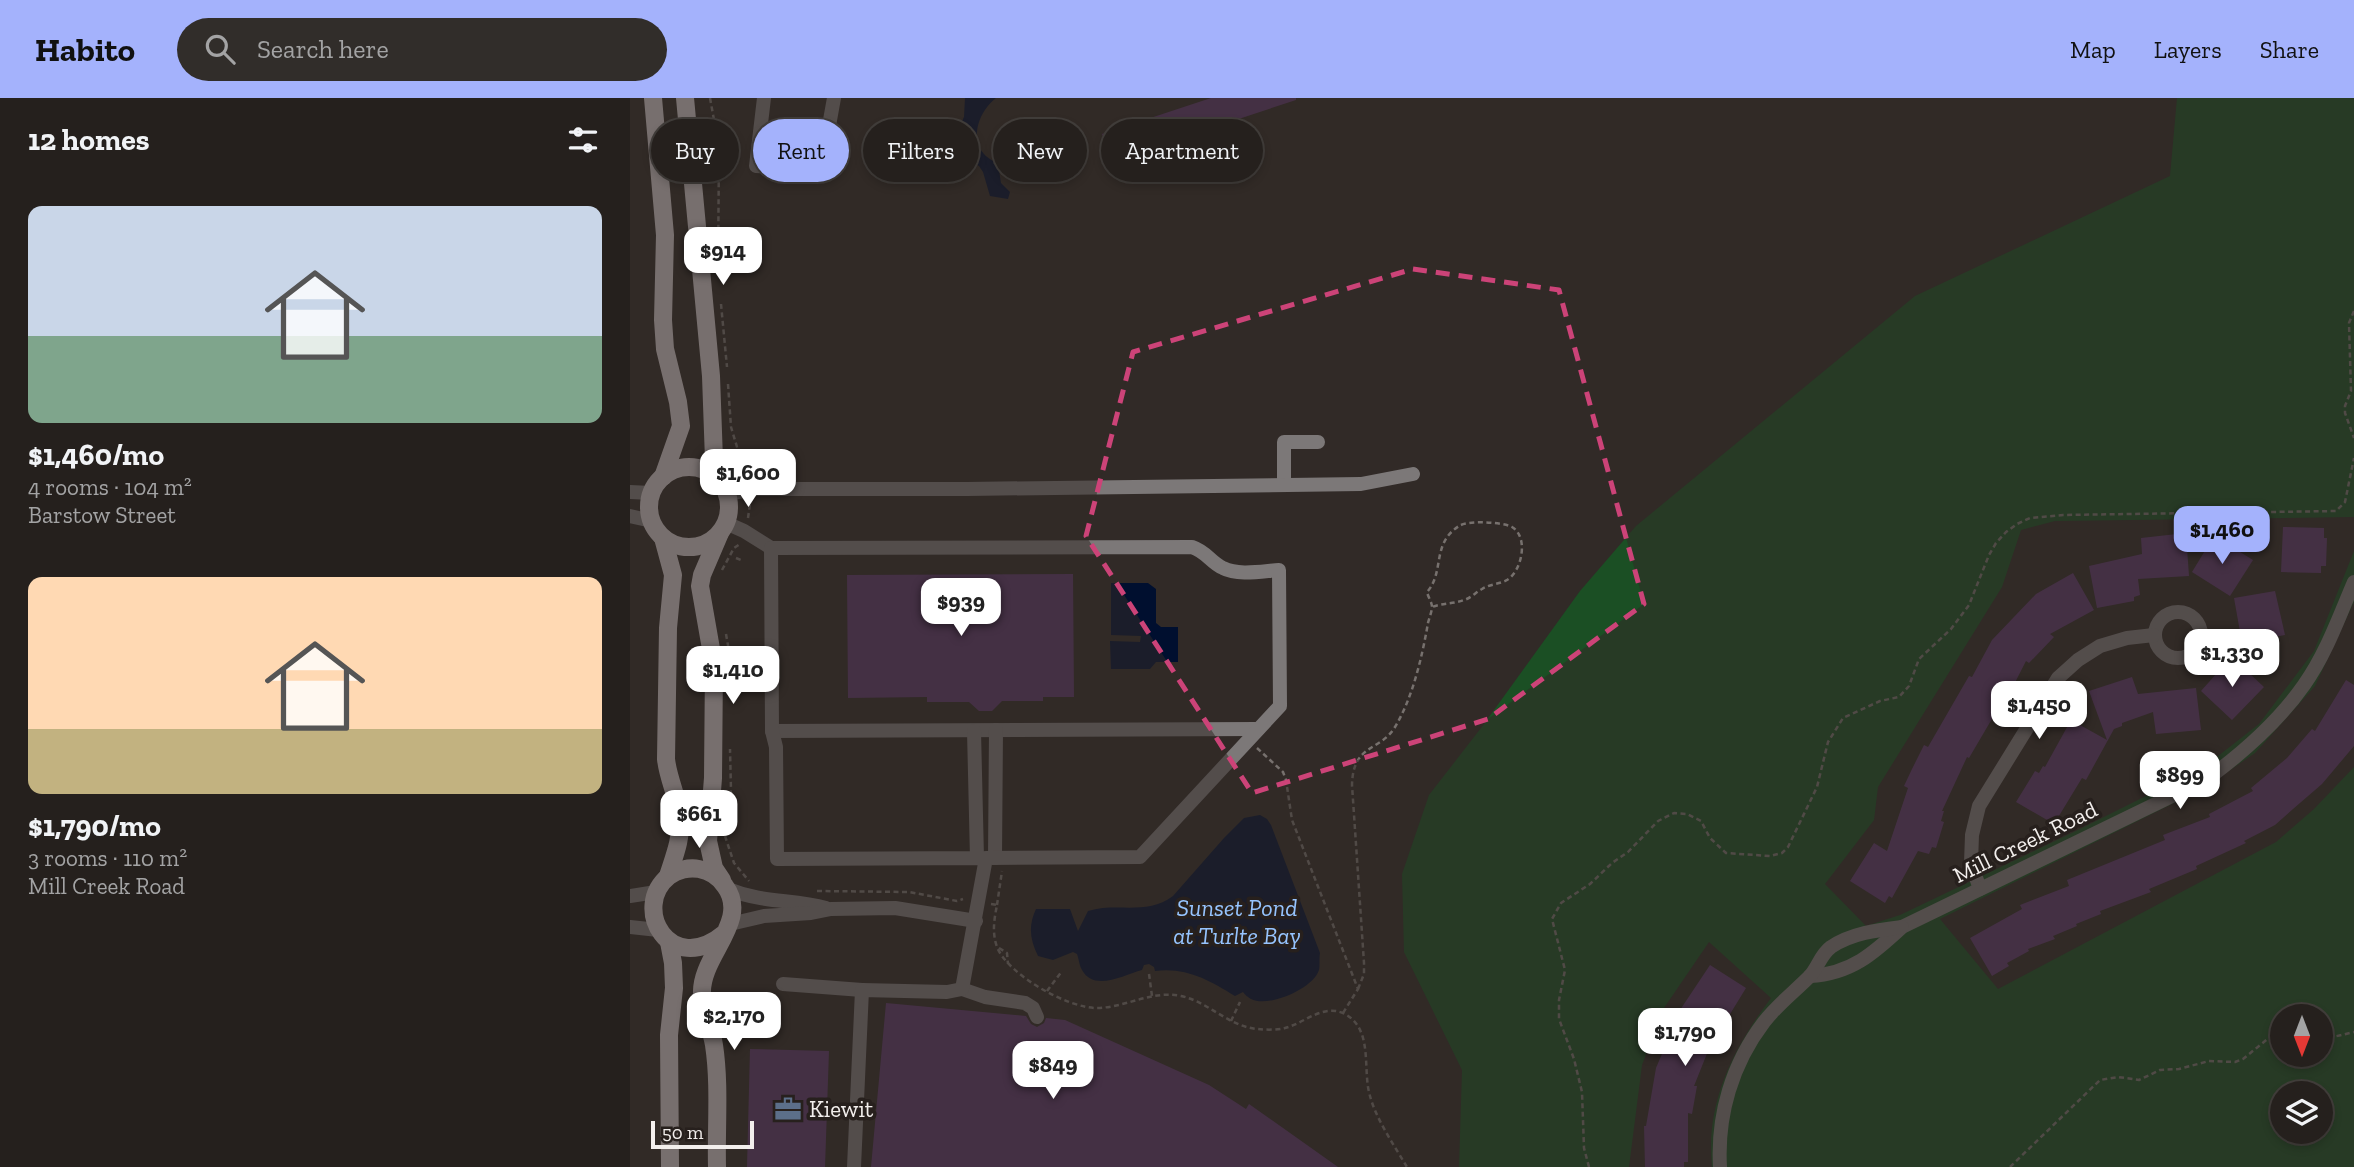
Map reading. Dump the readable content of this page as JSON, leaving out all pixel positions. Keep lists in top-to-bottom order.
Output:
{
  "streets": {
    "street": ["Mill Creek Road"]
  },
  "water": ["Sunset Pond at Turlte Bay"],
  "places": {
    "office": ["Kiewit"]
  },
  "scale_bar": "50 m",
  "north": "bottom",
  "page": {
    "header": "Habito",
    "search": "Search here",
    "nav": ["Map", "Layers", "Share"],
    "heading": "12 homes",
    "chip": [
      "Buy",
      "Rent",
      "Filters",
      "New",
      "Apartment"
    ],
    "list": [
      {
        "name": "$1,460/mo",
        "note": "4 rooms · 104 m² · Barstow Street"
      },
      {
        "name": "$1,790/mo",
        "note": "3 rooms · 110 m² · Mill Creek Road"
      }
    ],
    "price": [
      "$914",
      "$1,600",
      "$1,460",
      "$939",
      "$1,330",
      "$1,410",
      "$1,450",
      "$899",
      "$661",
      "$2,170",
      "$1,790",
      "$849"
    ],
    "scale": "50 m"
  }
}
